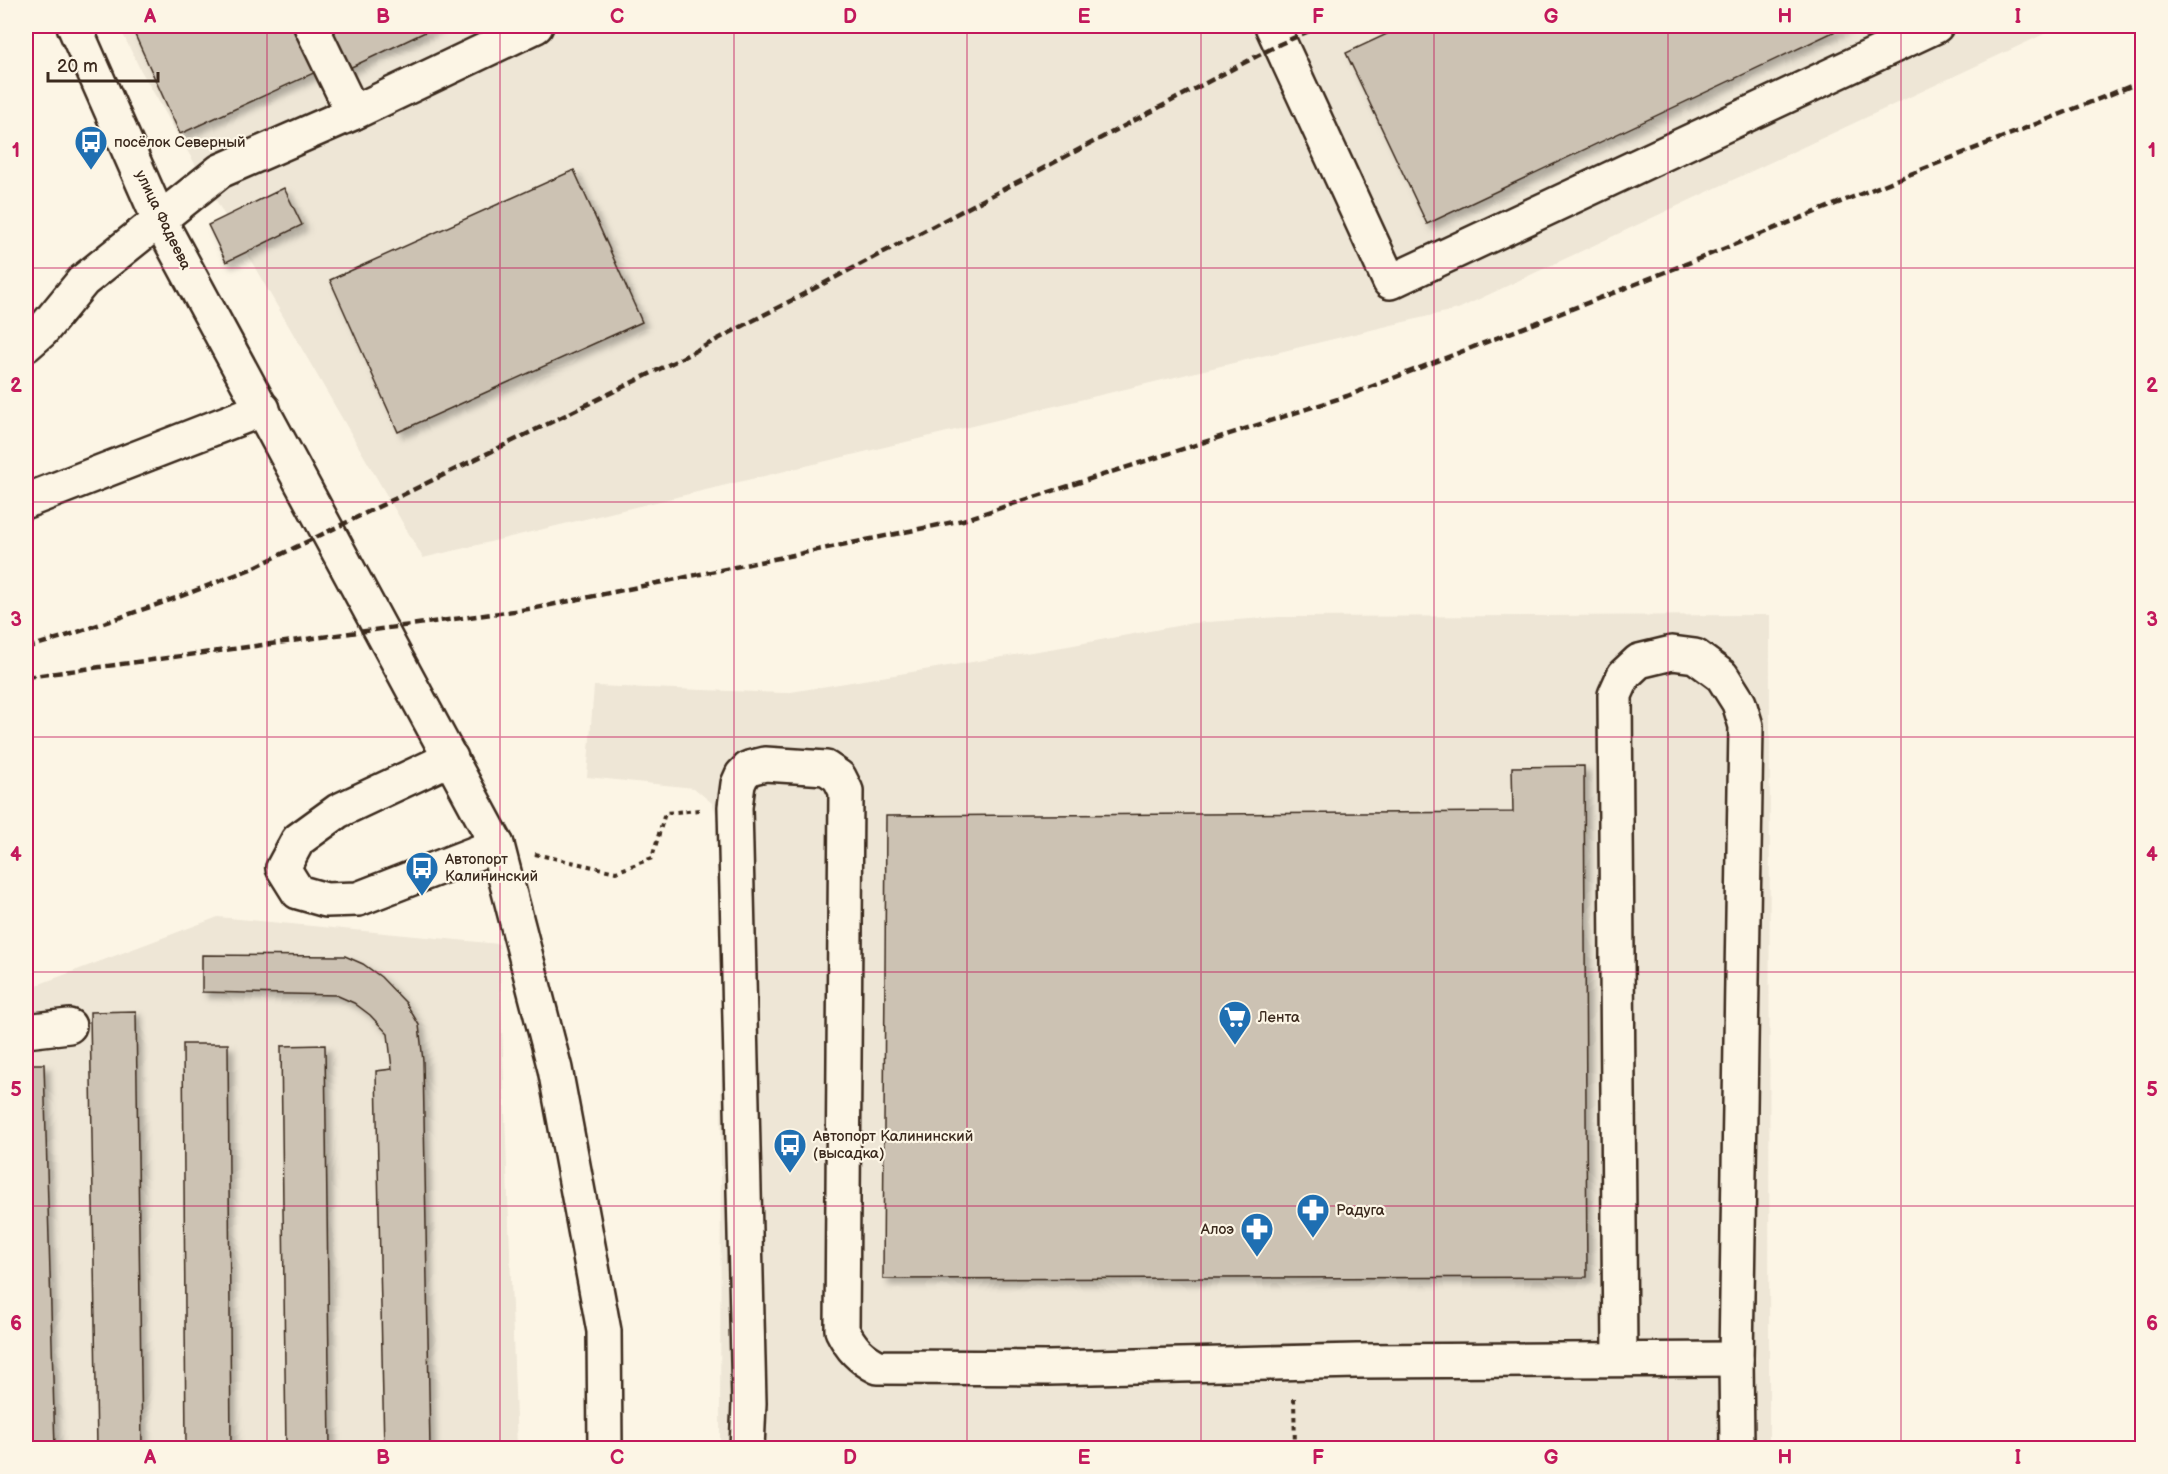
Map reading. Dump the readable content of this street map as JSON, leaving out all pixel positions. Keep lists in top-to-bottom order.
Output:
{
  "streets": {
    "street": ["улица Фадеева"]
  },
  "places": {
    "bus stop": ["посёлок Северный", "Автопорт Калининский", "Автопорт Калининский (высадка)"],
    "supermarket": ["Лента"],
    "pharmacy": ["Радуга", "Алоэ"]
  },
  "scale_bar": "20 m",
  "grid": {
    "columns": [
      "A",
      "B",
      "C",
      "D",
      "E",
      "F",
      "G",
      "H",
      "I"
    ],
    "rows": [
      "1",
      "2",
      "3",
      "4",
      "5",
      "6"
    ]
  }
}
